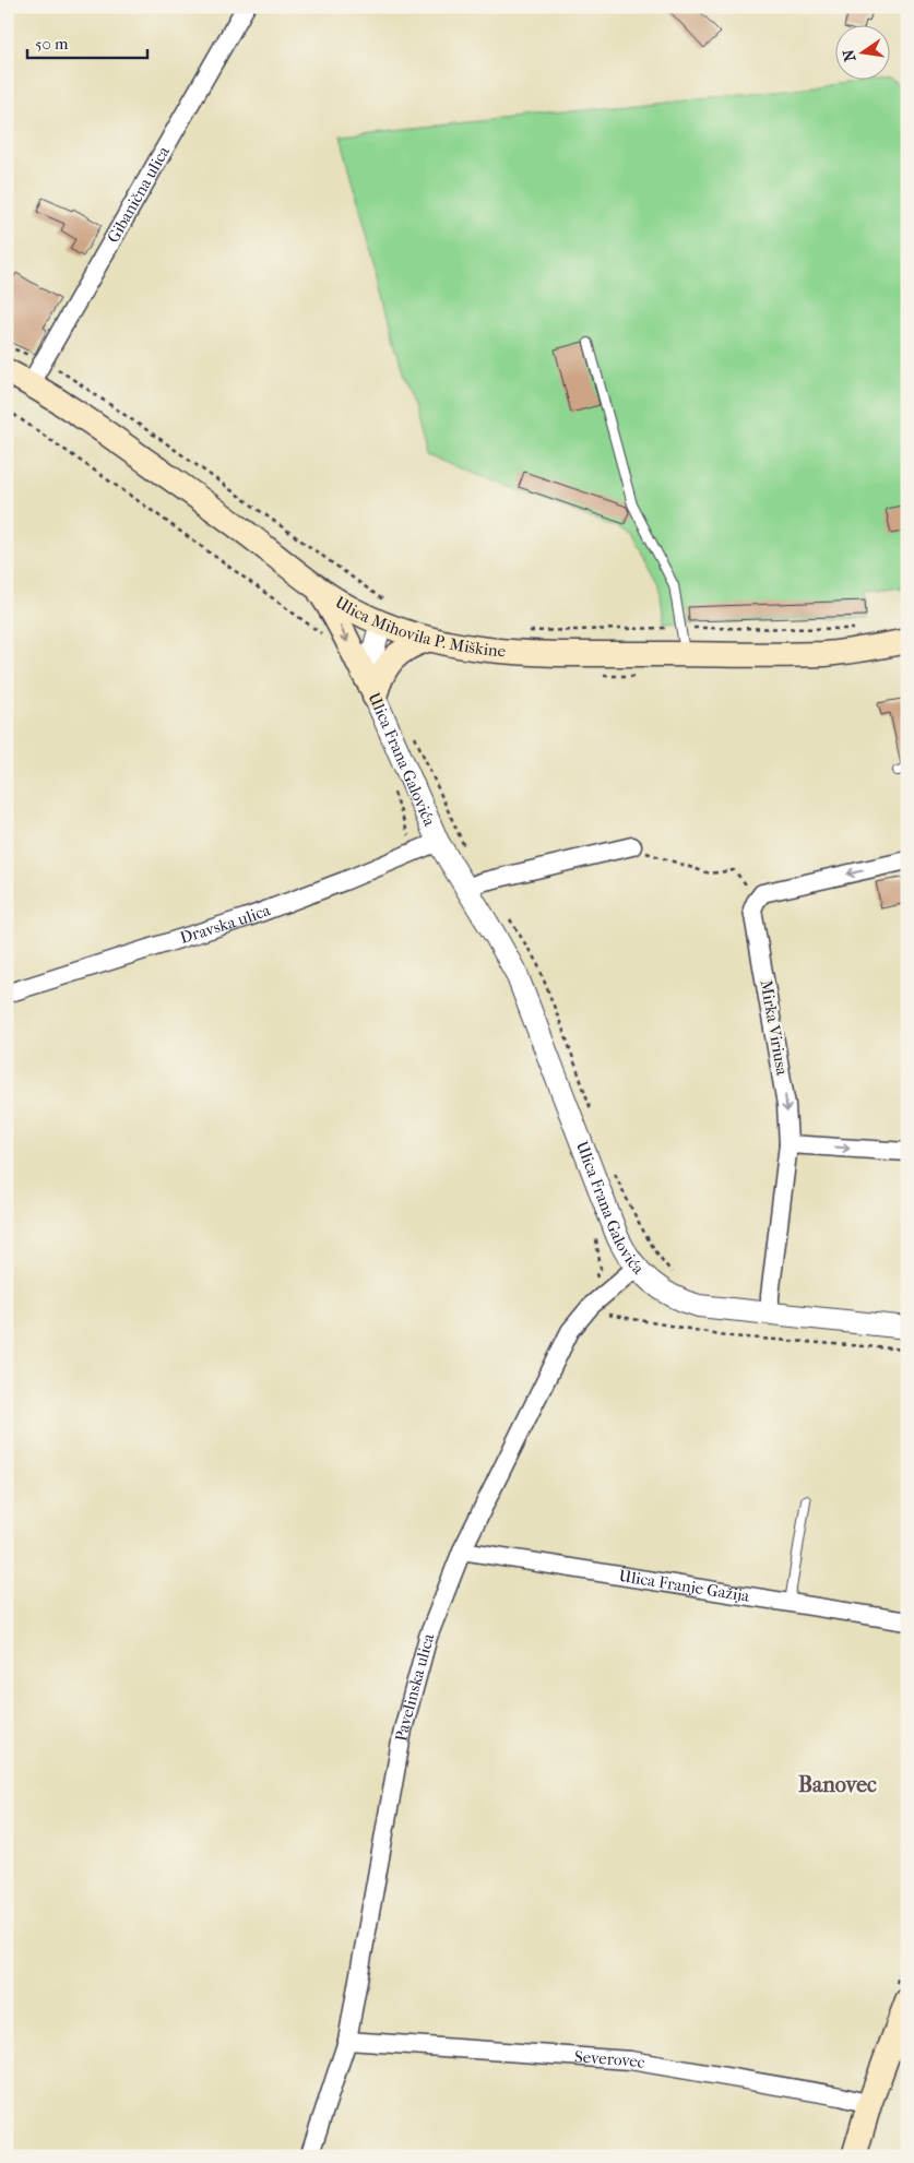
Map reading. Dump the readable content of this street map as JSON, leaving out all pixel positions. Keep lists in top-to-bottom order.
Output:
{
  "streets": {
    "main road": ["Ulica Mihovila P. Miškine"],
    "street": [
      "Gibanična ulica",
      "Ulica Frana Galovića",
      "Dravska ulica",
      "Mirka Viriusa",
      "Ulica Franje Gažija",
      "Pavelinska ulica",
      "Severovec"
    ]
  },
  "crossings": [
    ["Gibanična ulica", "Ulica Mihovila P. Miškine"],
    ["Ulica Mihovila P. Miškine", "Ulica Frana Galovića"],
    ["Ulica Frana Galovića", "Dravska ulica"],
    ["Ulica Frana Galovića", "Mirka Viriusa"],
    ["Ulica Frana Galovića", "Pavelinska ulica"],
    ["Ulica Franje Gažija", "Pavelinska ulica"],
    ["Pavelinska ulica", "Severovec"]
  ],
  "districts": ["Banovec"],
  "scale_bar": "50 m",
  "north": "left"
}
